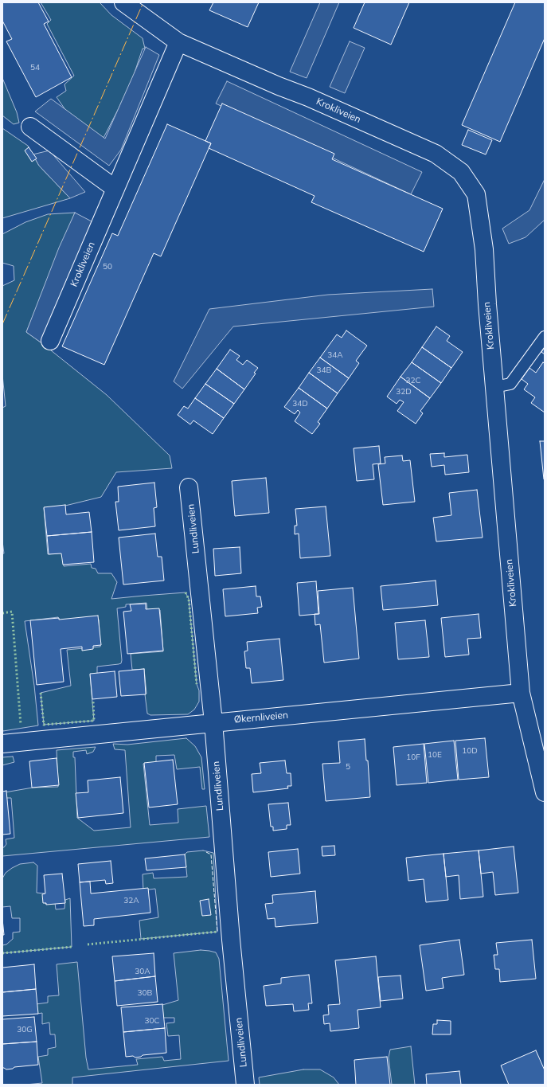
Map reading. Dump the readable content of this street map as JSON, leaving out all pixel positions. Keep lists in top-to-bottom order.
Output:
{
  "streets": {
    "street": ["Krokliveien", "Lundliveien", "Økernliveien"]
  },
  "crossings": [
    ["Krokliveien", "Økernliveien"],
    ["Lundliveien", "Økernliveien"]
  ],
  "house_numbers": [
    "54",
    "50",
    "34A",
    "34B",
    "32C",
    "32D",
    "34D",
    "10D",
    "10E",
    "10F",
    "5",
    "32A",
    "30A",
    "30B",
    "30C",
    "30G"
  ]
}
